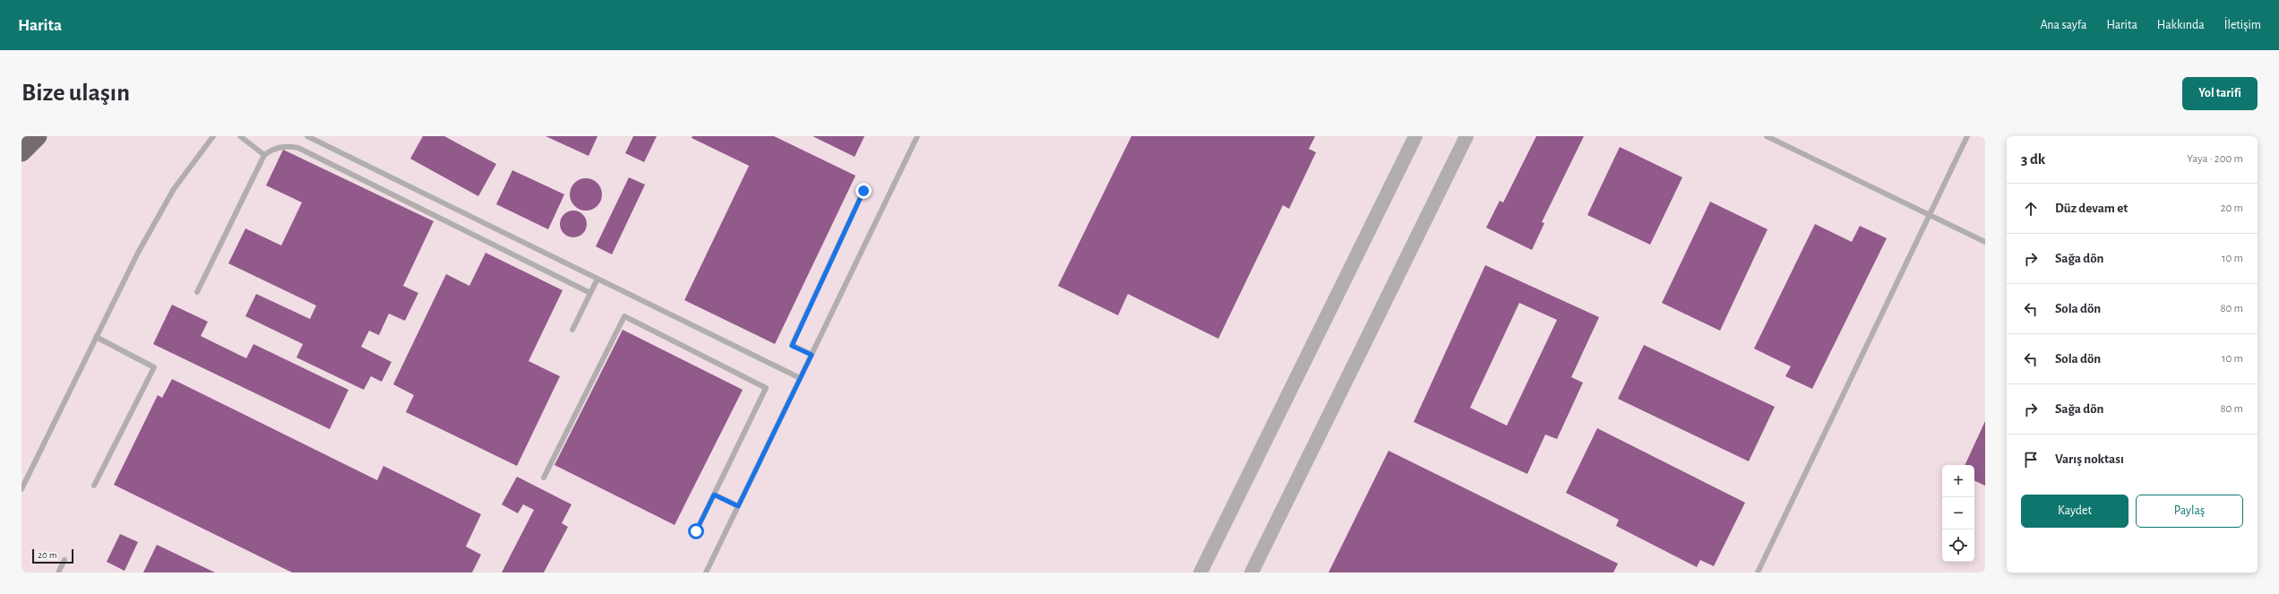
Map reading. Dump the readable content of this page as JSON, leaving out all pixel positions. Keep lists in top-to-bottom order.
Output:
{
  "scale_bar": "20 m",
  "page": {
    "header": "Harita",
    "nav": [
      "Ana sayfa",
      "Harita",
      "Hakkında",
      "İletişim"
    ],
    "buttons": [
      "Yol tarifi",
      ["Kaydet", "Paylaş"]
    ],
    "title": "Bize ulaşın",
    "heading": ["3 dk", "Yaya · 200 m"],
    "list": [
      ["Düz devam et", "20 m"],
      ["Sağa dön", "10 m"],
      ["Sola dön", "80 m"],
      ["Sola dön", "10 m"],
      ["Sağa dön", "80 m"],
      "Varış noktası"
    ],
    "map_buttons": ["+", "−"],
    "scale": "20 m"
  }
}
